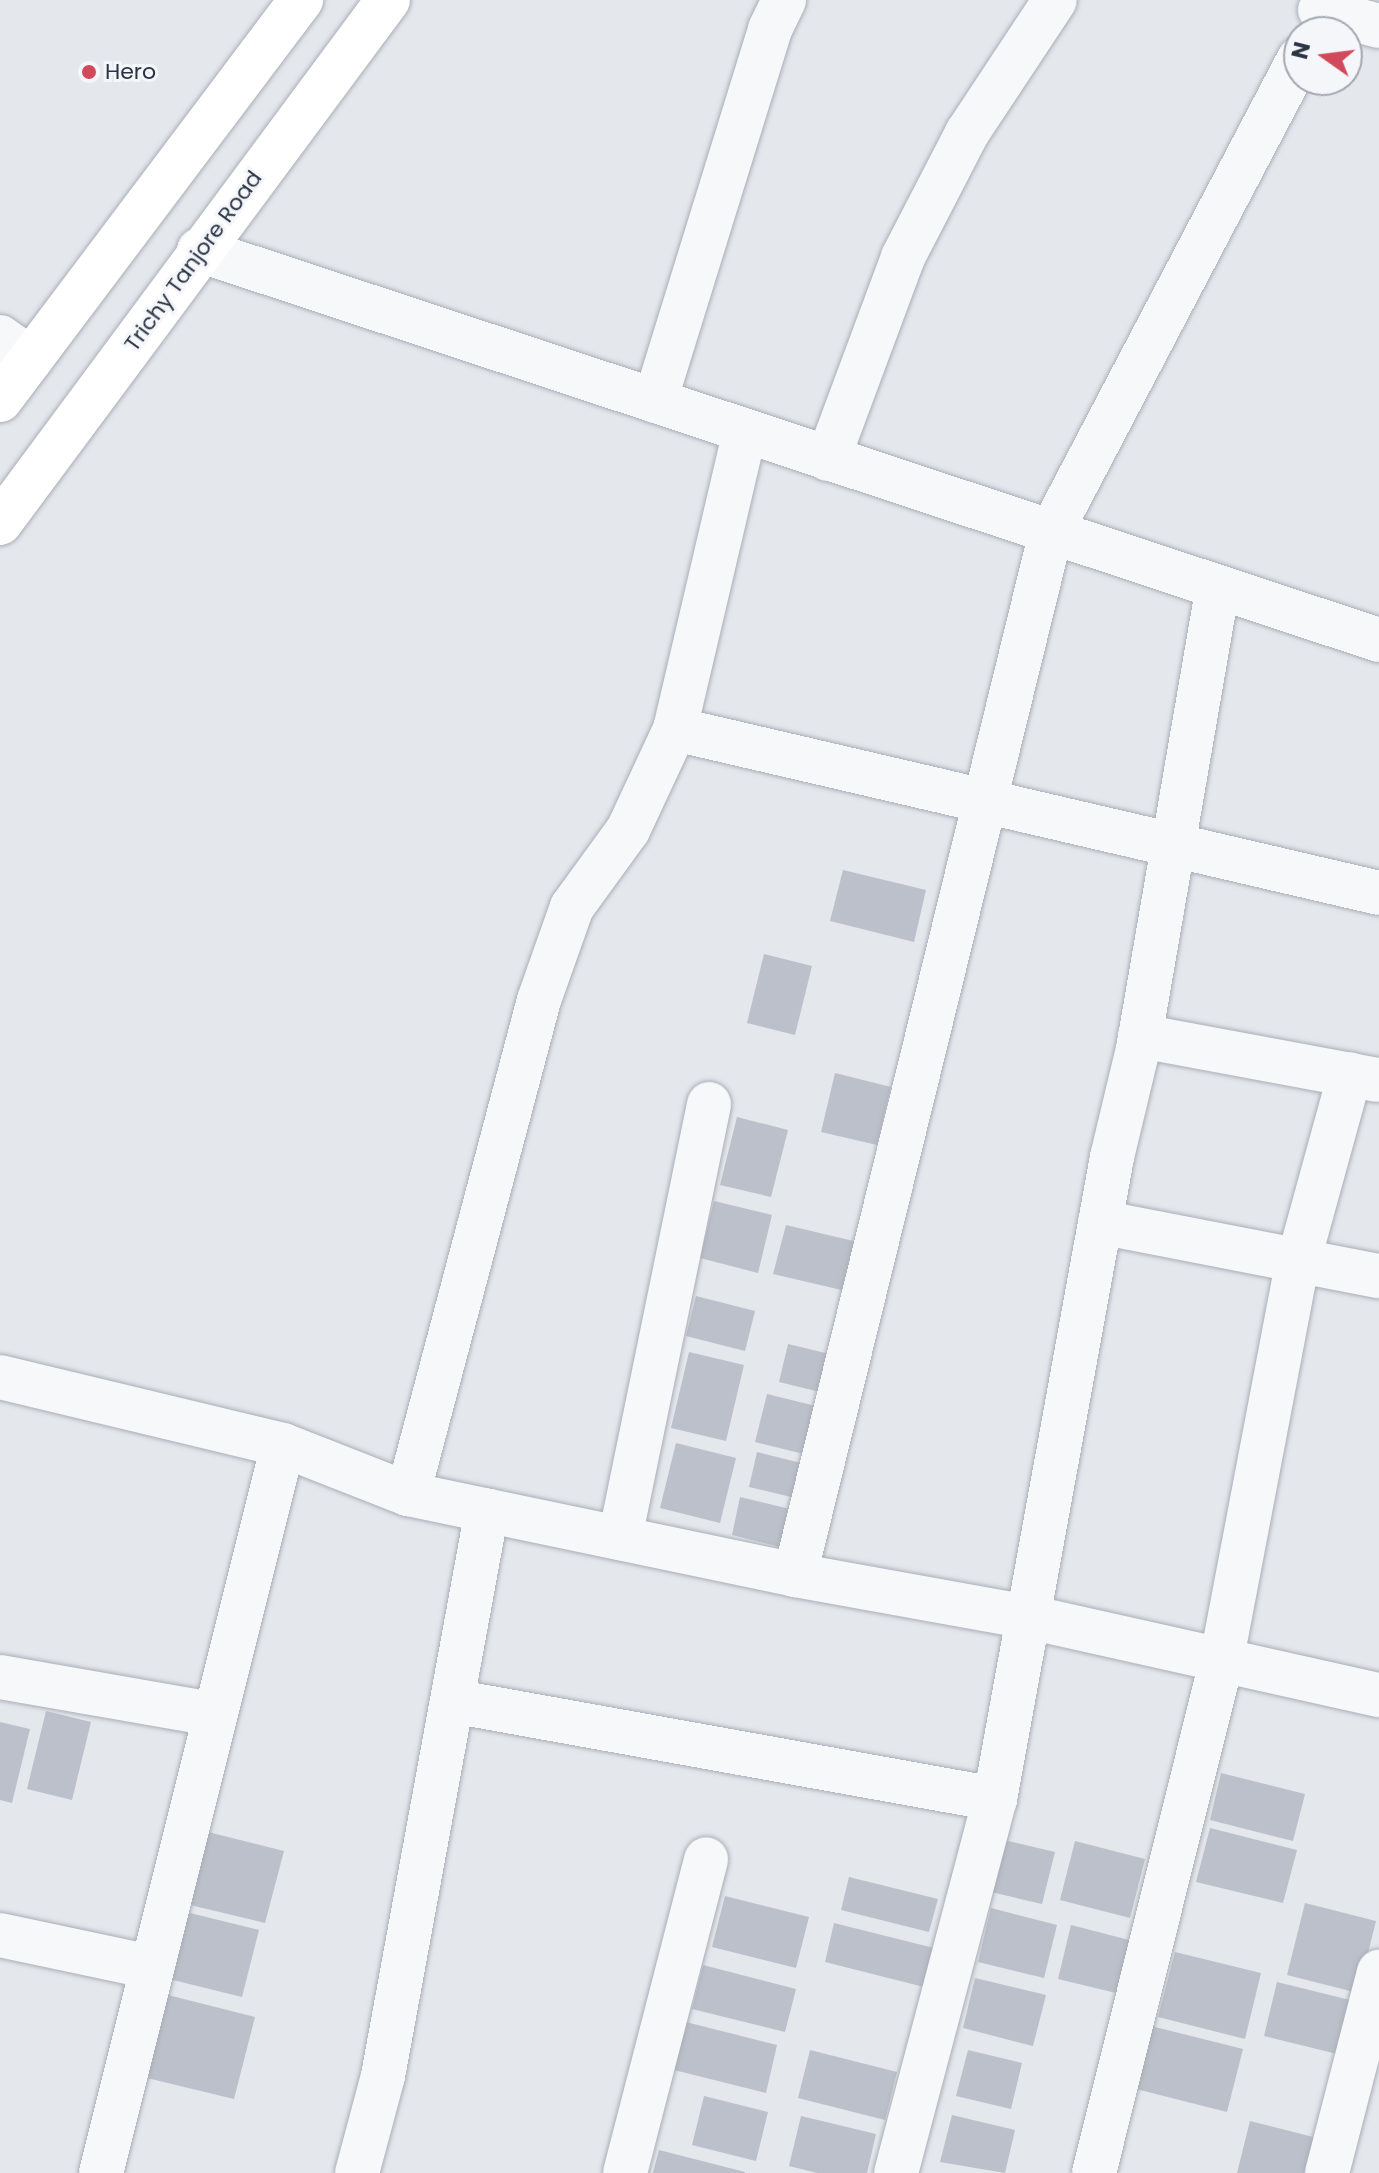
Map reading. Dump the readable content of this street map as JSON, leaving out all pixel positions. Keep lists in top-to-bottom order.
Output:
{
  "streets": {
    "highway": ["Trichy Tanjore Road"]
  },
  "places": ["Hero"],
  "north": "left"
}
